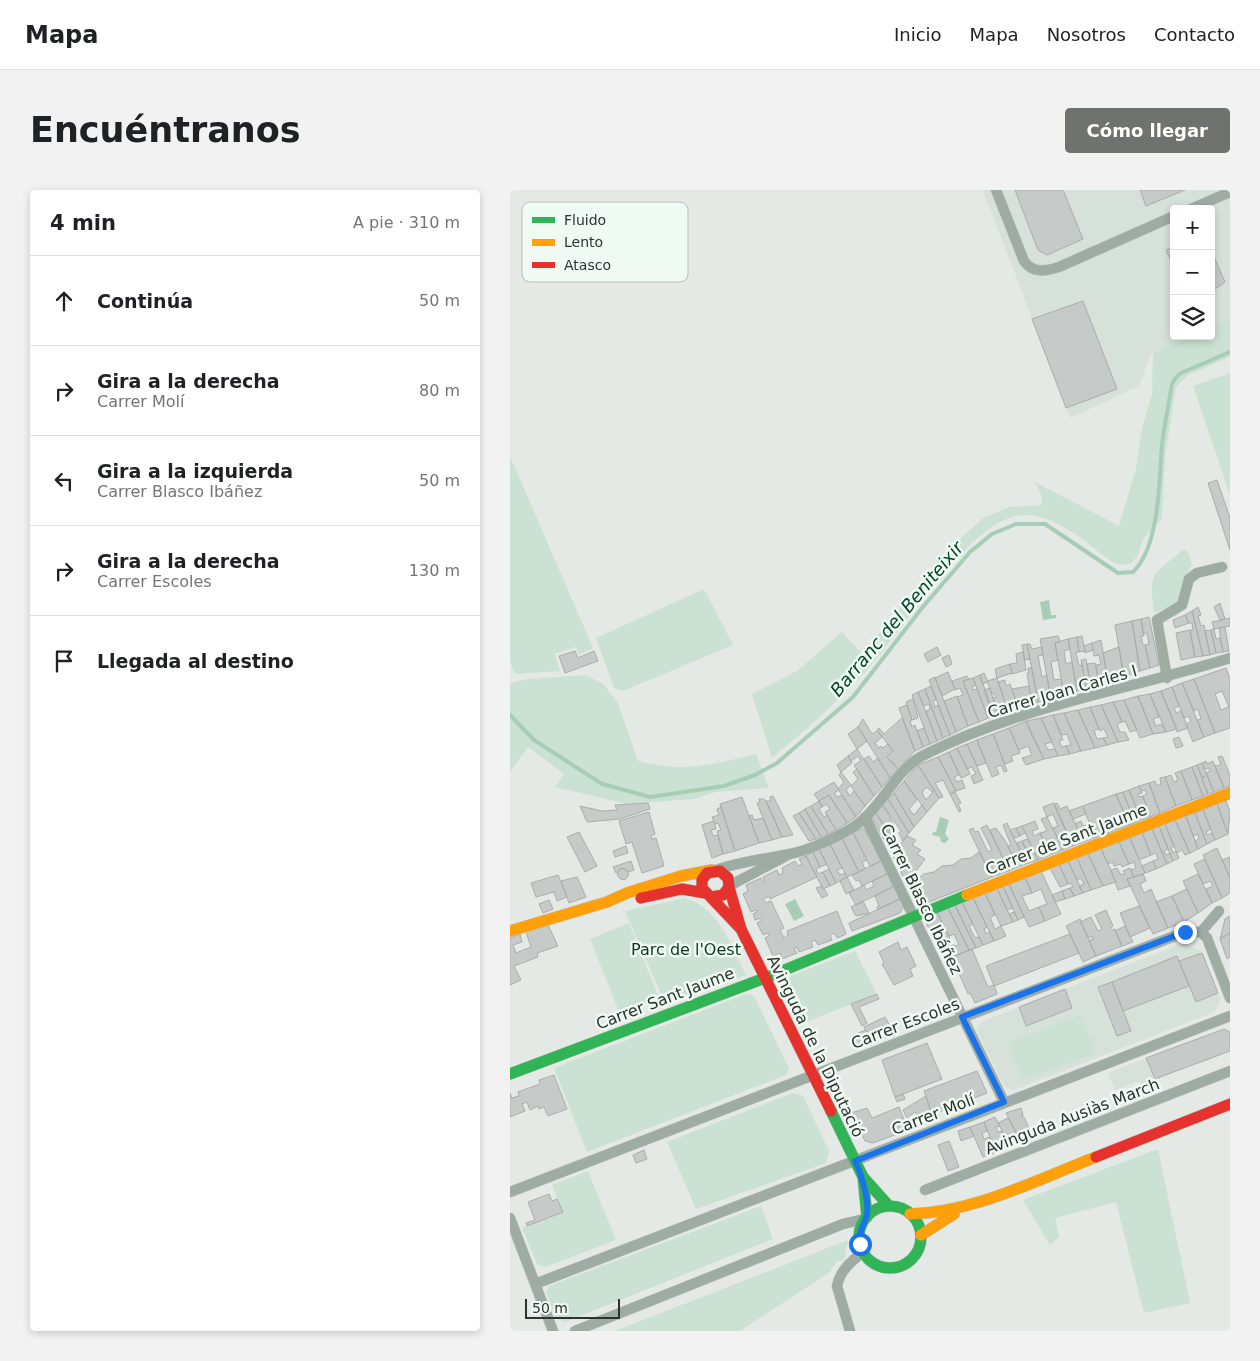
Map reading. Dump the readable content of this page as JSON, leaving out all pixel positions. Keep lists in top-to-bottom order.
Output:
{
  "streets": {
    "street": [
      "Carrer Joan Carles I",
      "Carrer de Sant Jaume",
      "Carrer Blasco Ibáñez",
      "Carrer Sant Jaume",
      "Carrer Escoles",
      "Avinguda de la Diputació",
      "Carrer Molí",
      "Avinguda Ausiàs March"
    ]
  },
  "crossings": [
    ["Carrer Joan Carles I", "Carrer Blasco Ibáñez"],
    ["Carrer Joan Carles I", "Avinguda de la Diputació"],
    ["Carrer de Sant Jaume", "Carrer Blasco Ibáñez"],
    ["Carrer de Sant Jaume", "Carrer Sant Jaume"],
    ["Carrer Blasco Ibáñez", "Carrer Sant Jaume"],
    ["Carrer Blasco Ibáñez", "Carrer Escoles"],
    ["Carrer Blasco Ibáñez", "Carrer Molí"],
    ["Carrer Sant Jaume", "Avinguda de la Diputació"],
    ["Carrer Escoles", "Avinguda de la Diputació"],
    ["Avinguda de la Diputació", "Carrer Molí"]
  ],
  "water": ["Barranc del Beniteixir"],
  "parks": ["Parc de l'Oest"],
  "legend": ["Fluido", "Lento", "Atasco"],
  "scale_bar": "50 m",
  "page": {
    "header": "Mapa",
    "nav": [
      "Inicio",
      "Mapa",
      "Nosotros",
      "Contacto"
    ],
    "buttons": "Cómo llegar",
    "title": "Encuéntranos",
    "heading": ["4 min", "A pie · 310 m"],
    "map_buttons": ["+", "−"],
    "list": [
      ["Continúa", "50 m"],
      ["Gira a la derecha", "Carrer Molí", "80 m"],
      ["Gira a la izquierda", "Carrer Blasco Ibáñez", "50 m"],
      ["Gira a la derecha", "Carrer Escoles", "130 m"],
      "Llegada al destino"
    ],
    "scale": "50 m"
  }
}
